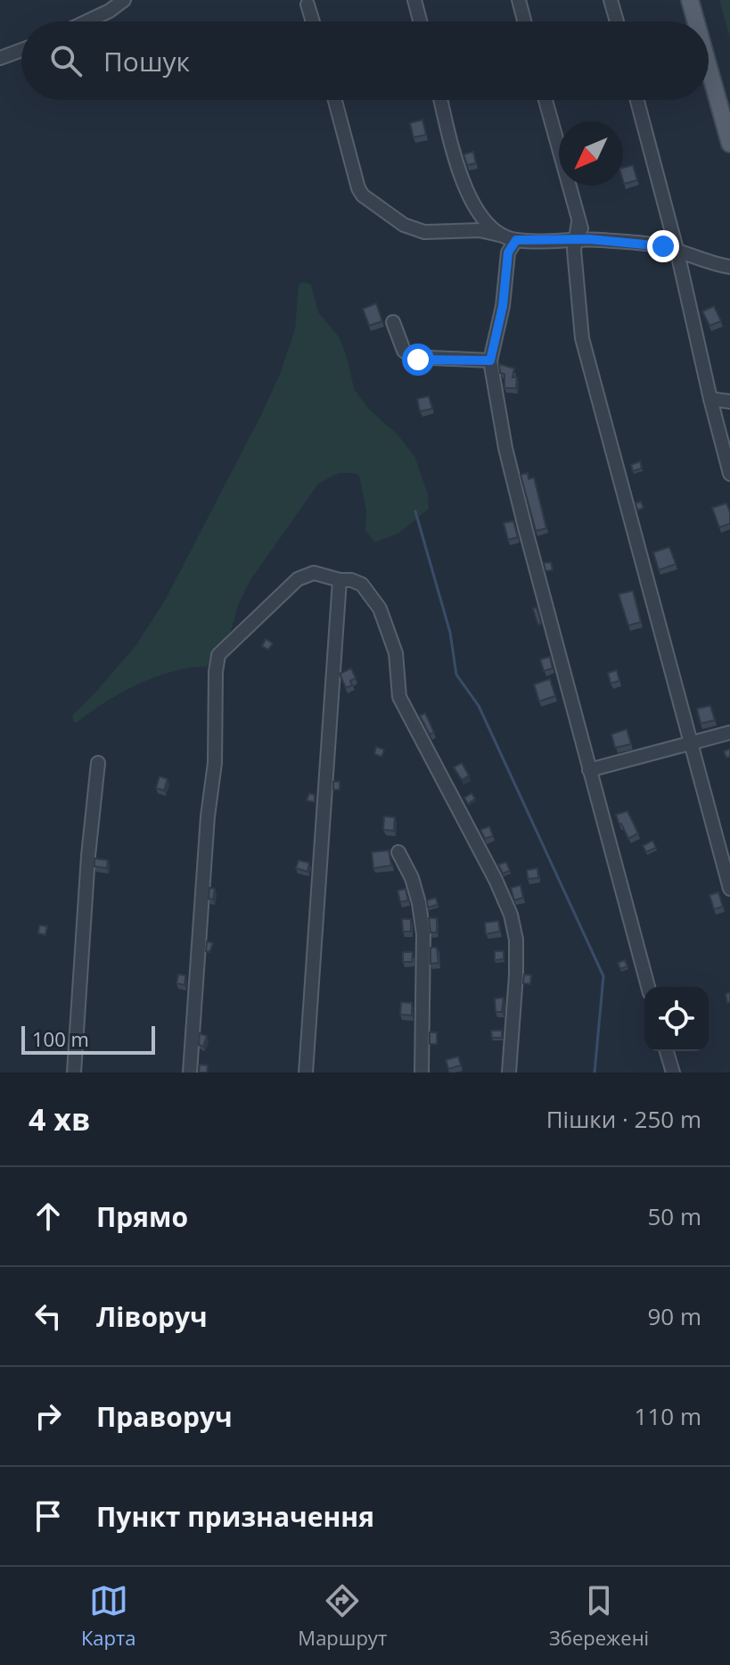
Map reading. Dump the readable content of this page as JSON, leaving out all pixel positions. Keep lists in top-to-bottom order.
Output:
{
  "scale_bar": "100 m",
  "north": "bottom left",
  "page": {
    "search": "Пошук",
    "scale": "100 m",
    "heading": ["4 хв", "Пішки · 250 m"],
    "list": [
      ["Прямо", "50 m"],
      ["Ліворуч", "90 m"],
      ["Праворуч", "110 m"],
      "Пункт призначення"
    ],
    "nav": ["Карта", "Маршрут", "Збережені"]
  }
}
